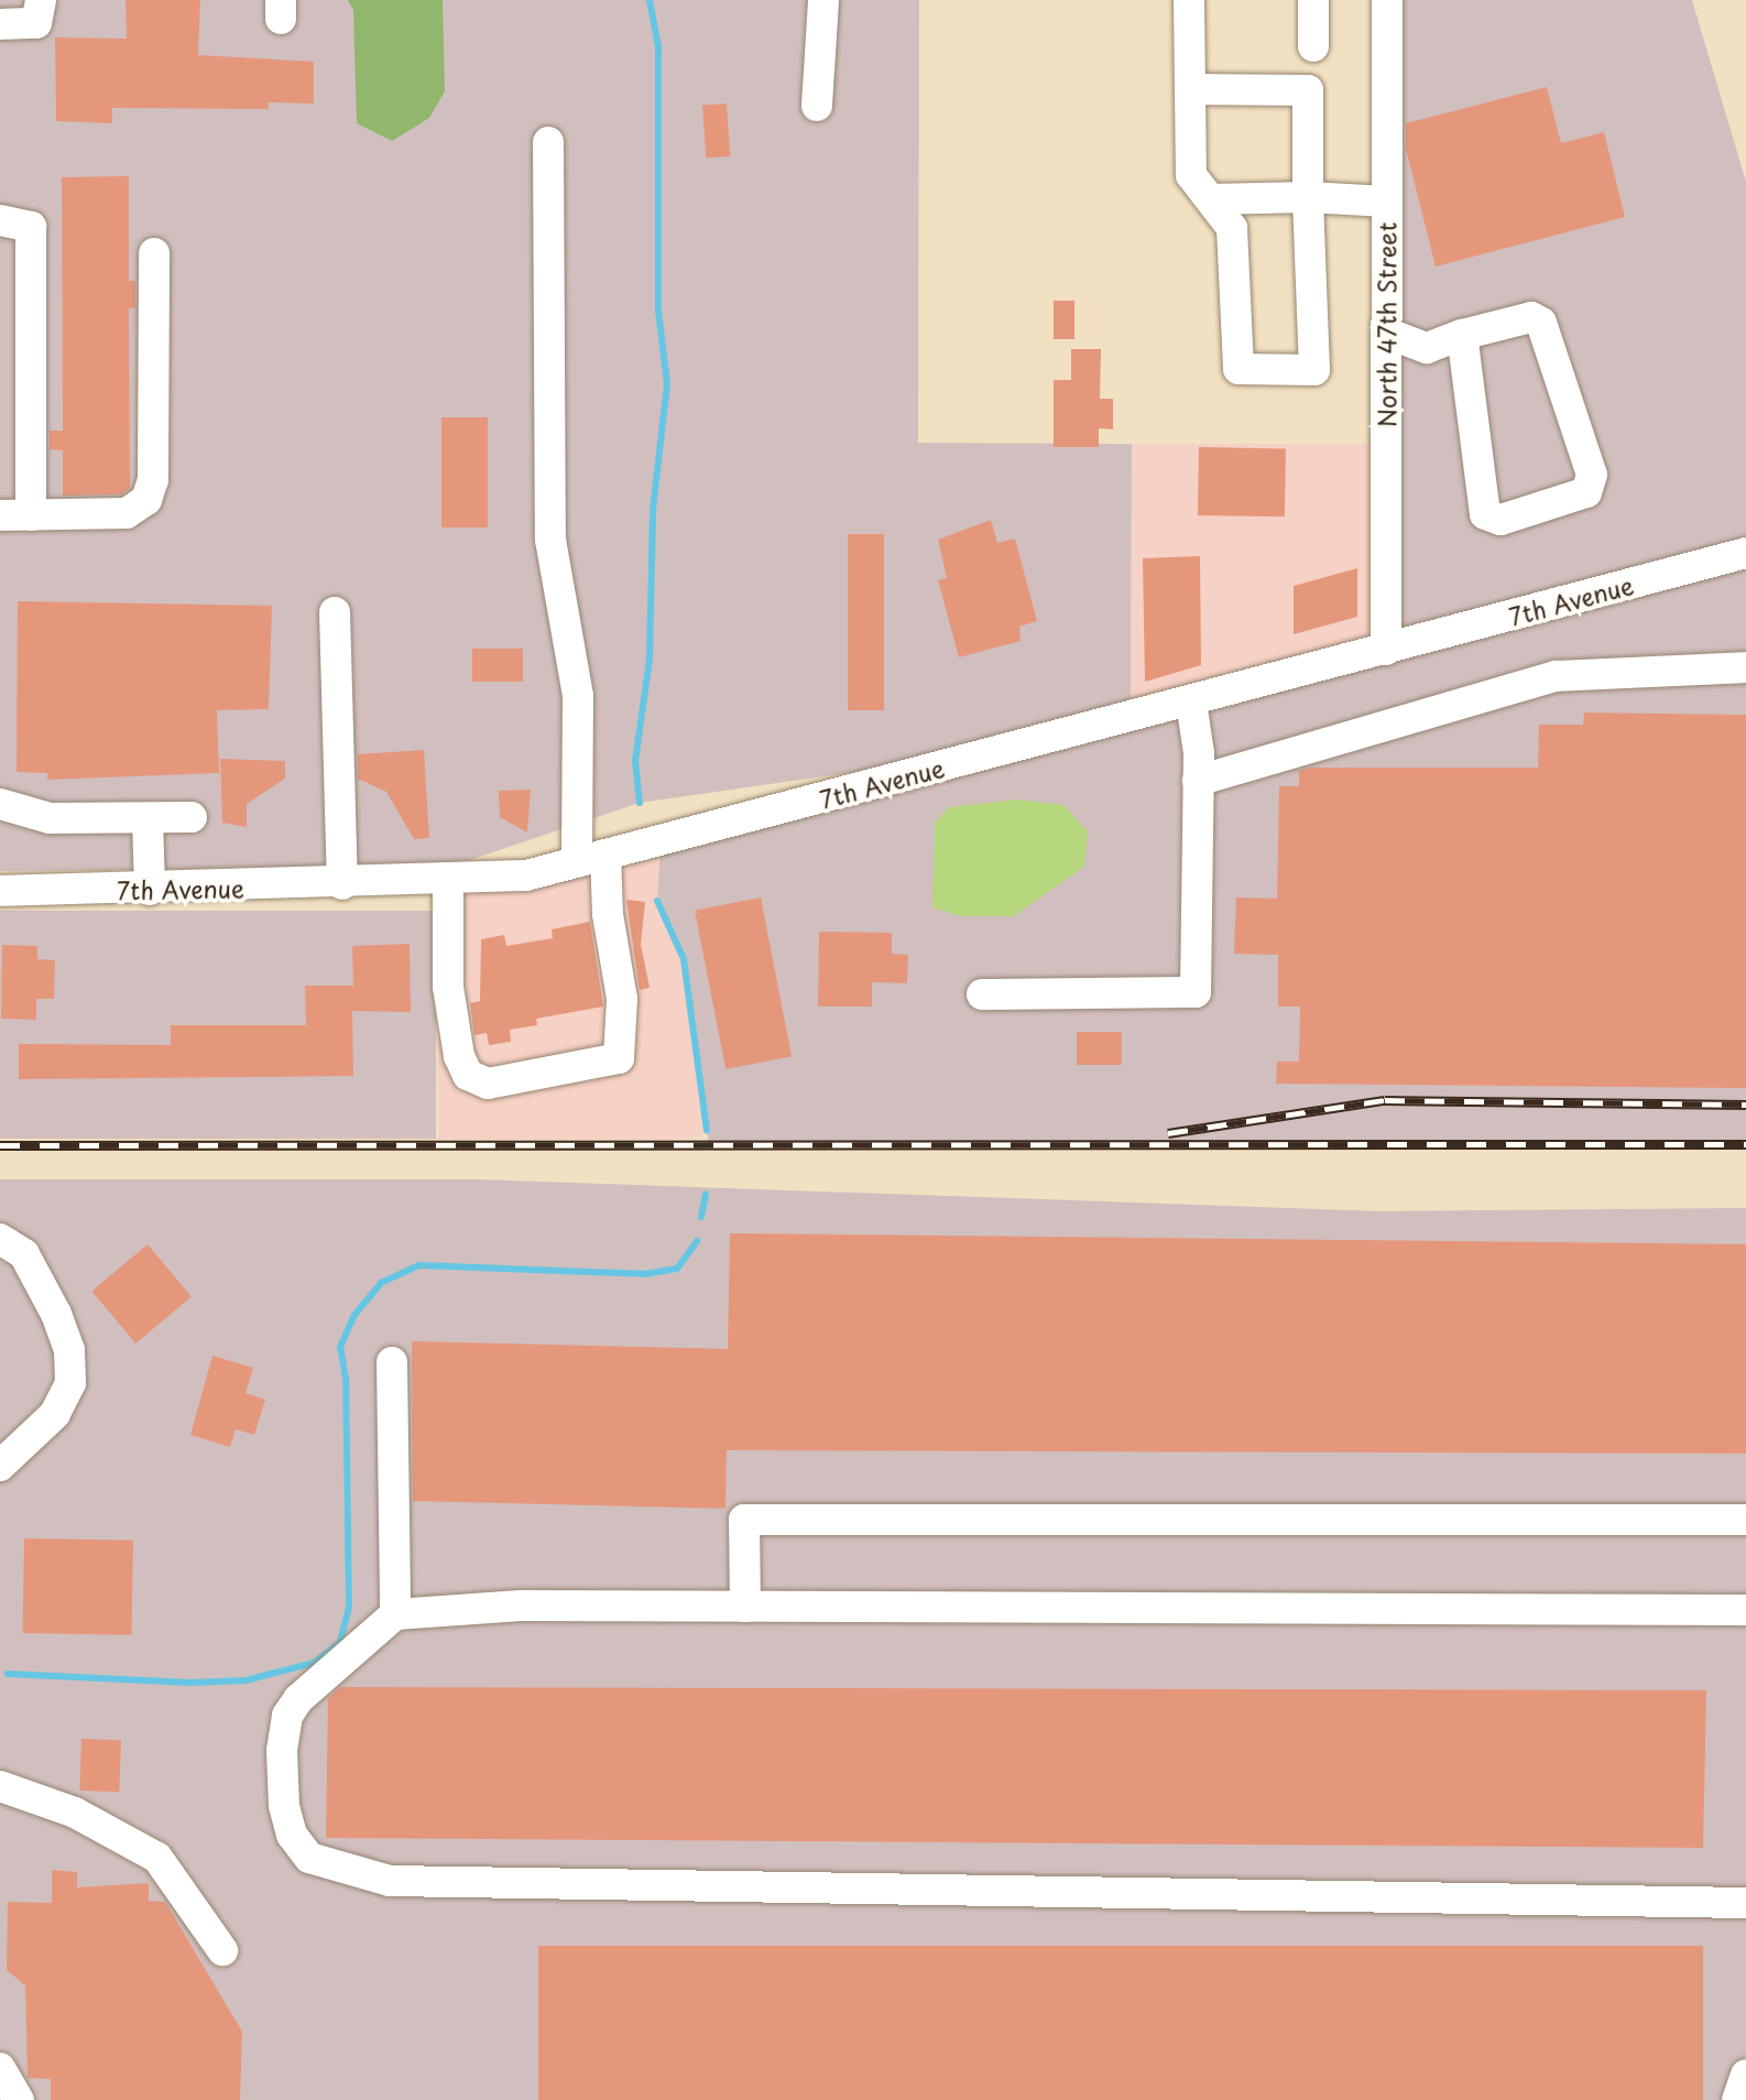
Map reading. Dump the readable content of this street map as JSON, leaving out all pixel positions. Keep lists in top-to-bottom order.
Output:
{
  "streets": {
    "street": ["North 47th Street", "7th Avenue"]
  },
  "crossings": [
    ["North 47th Street", "7th Avenue"]
  ]
}
